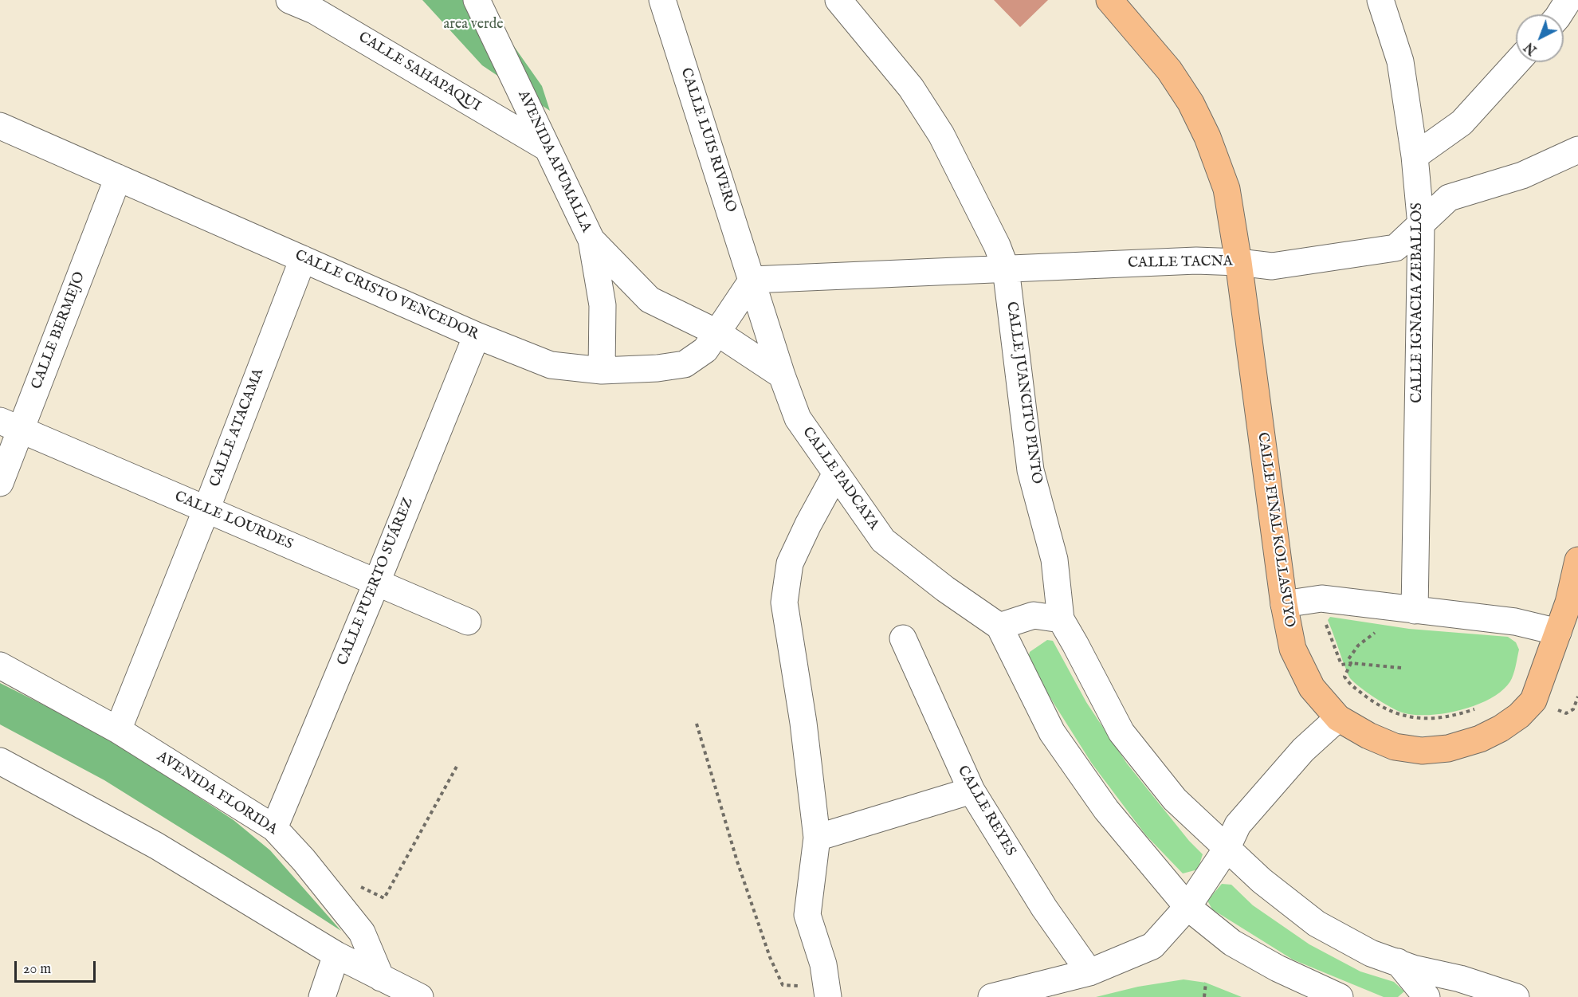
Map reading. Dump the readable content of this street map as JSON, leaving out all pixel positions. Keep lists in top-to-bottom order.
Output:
{
  "streets": {
    "main road": ["CALLE FINAL KOLLASUYO"],
    "street": [
      "CALLE SAHAPAQUI",
      "CALLE LUIS RIVERO",
      "AVENIDA APUMALLA",
      "CALLE TACNA",
      "CALLE CRISTO VENCEDOR",
      "CALLE IGNACIA ZEBALLOS",
      "CALLE BERMEJO",
      "CALLE JUANCITO PINTO",
      "CALLE ATACAMA",
      "CALLE PADCAYA",
      "CALLE LOURDES",
      "CALLE PUERTO SUÁREZ",
      "AVENIDA FLORIDA",
      "CALLE REYES"
    ]
  },
  "crossings": [
    ["CALLE SAHAPAQUI", "AVENIDA APUMALLA"],
    ["CALLE LUIS RIVERO", "CALLE TACNA"],
    ["CALLE LUIS RIVERO", "CALLE CRISTO VENCEDOR"],
    ["CALLE LUIS RIVERO", "CALLE PADCAYA"],
    ["AVENIDA APUMALLA", "CALLE CRISTO VENCEDOR"],
    ["AVENIDA APUMALLA", "CALLE PADCAYA"],
    ["CALLE TACNA", "CALLE CRISTO VENCEDOR"],
    ["CALLE TACNA", "CALLE IGNACIA ZEBALLOS"],
    ["CALLE TACNA", "CALLE JUANCITO PINTO"],
    ["CALLE TACNA", "CALLE PADCAYA"],
    ["CALLE TACNA", "CALLE FINAL KOLLASUYO"],
    ["CALLE CRISTO VENCEDOR", "CALLE BERMEJO"],
    ["CALLE CRISTO VENCEDOR", "CALLE ATACAMA"],
    ["CALLE CRISTO VENCEDOR", "CALLE PADCAYA"],
    ["CALLE CRISTO VENCEDOR", "CALLE PUERTO SUÁREZ"],
    ["CALLE BERMEJO", "CALLE LOURDES"],
    ["CALLE ATACAMA", "CALLE LOURDES"],
    ["CALLE ATACAMA", "AVENIDA FLORIDA"],
    ["CALLE LOURDES", "CALLE PUERTO SUÁREZ"],
    ["CALLE PUERTO SUÁREZ", "AVENIDA FLORIDA"]
  ],
  "parks": ["area verde"],
  "scale_bar": "20 m",
  "north": "bottom left"
}
